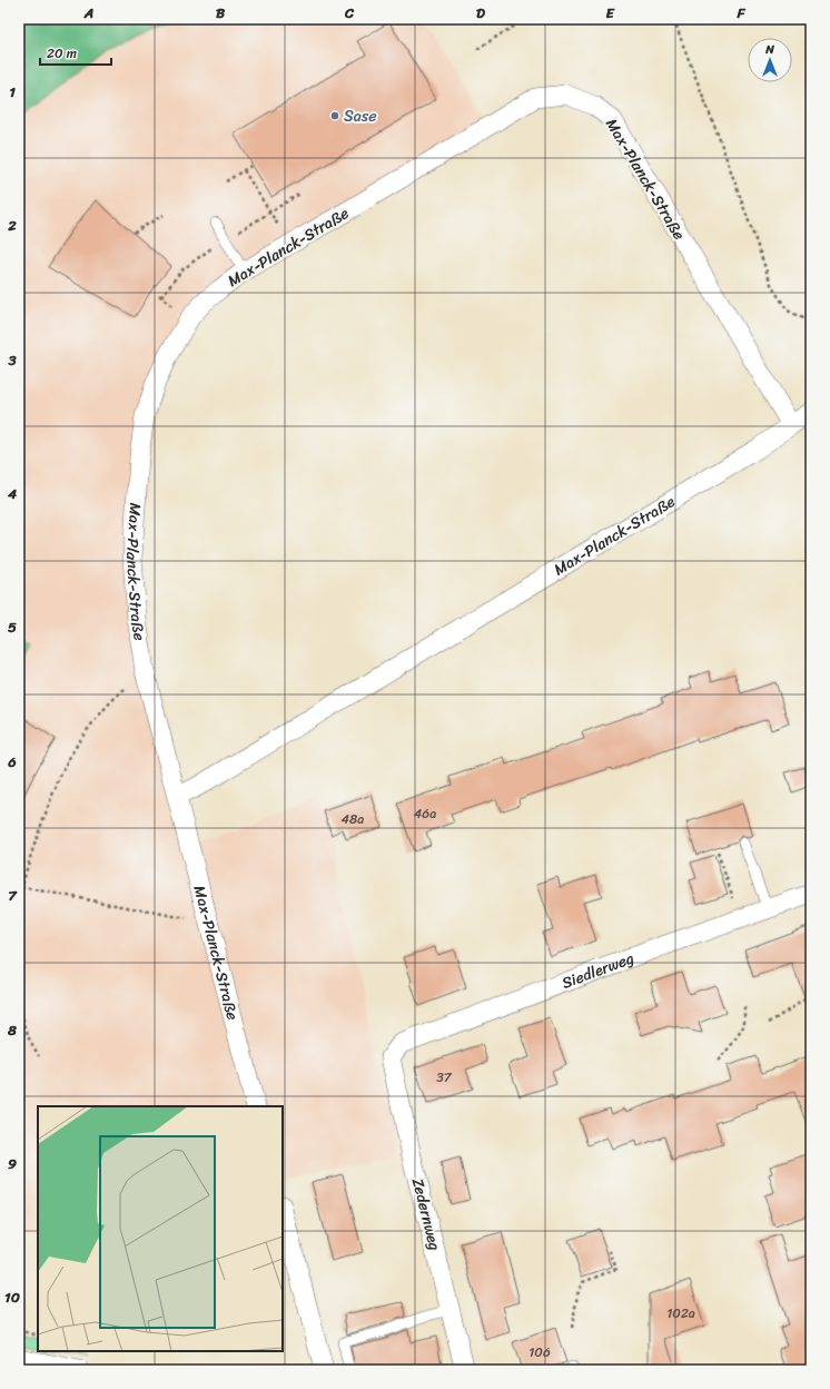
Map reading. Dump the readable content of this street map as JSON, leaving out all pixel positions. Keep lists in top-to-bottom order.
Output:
{
  "streets": {
    "street": ["Max-Planck-Straße", "Siedlerweg", "Zedernweg"]
  },
  "crossings": [
    ["Siedlerweg", "Zedernweg"]
  ],
  "places": ["Sase"],
  "house_numbers": [
    "46a",
    "48a",
    "37",
    "102a",
    "106"
  ],
  "scale_bar": "20 m",
  "north": "top",
  "grid": {
    "columns": [
      "A",
      "B",
      "C",
      "D",
      "E",
      "F"
    ],
    "rows": [
      "1",
      "2",
      "3",
      "4",
      "5",
      "6",
      "7",
      "8",
      "9",
      "10"
    ]
  }
}
